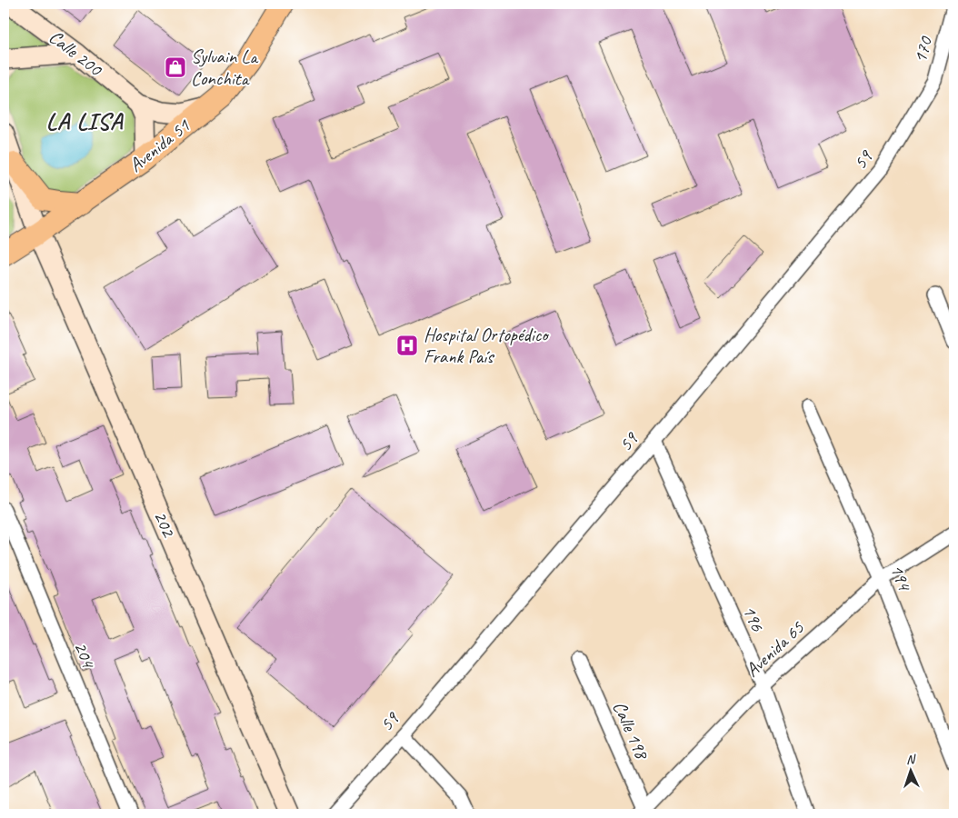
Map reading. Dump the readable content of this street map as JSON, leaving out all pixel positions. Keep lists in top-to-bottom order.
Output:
{
  "streets": {
    "main road": ["Avenida 51"],
    "street": [
      "170",
      "Calle 200",
      "59",
      "202",
      "194",
      "196",
      "Avenida 65",
      "204",
      "Calle 198"
    ]
  },
  "crossings": [
    ["170", "59"],
    ["Calle 200", "Avenida 51"],
    ["Avenida 51", "202"],
    ["59", "196"],
    ["194", "Avenida 65"],
    ["196", "Avenida 65"],
    ["Avenida 65", "Calle 198"]
  ],
  "districts": ["LA LISA"],
  "places": {
    "shop": ["Sylvain La Conchita"],
    "hospital": ["Hospital Ortopédico Frank País"]
  },
  "north": "top"
}
